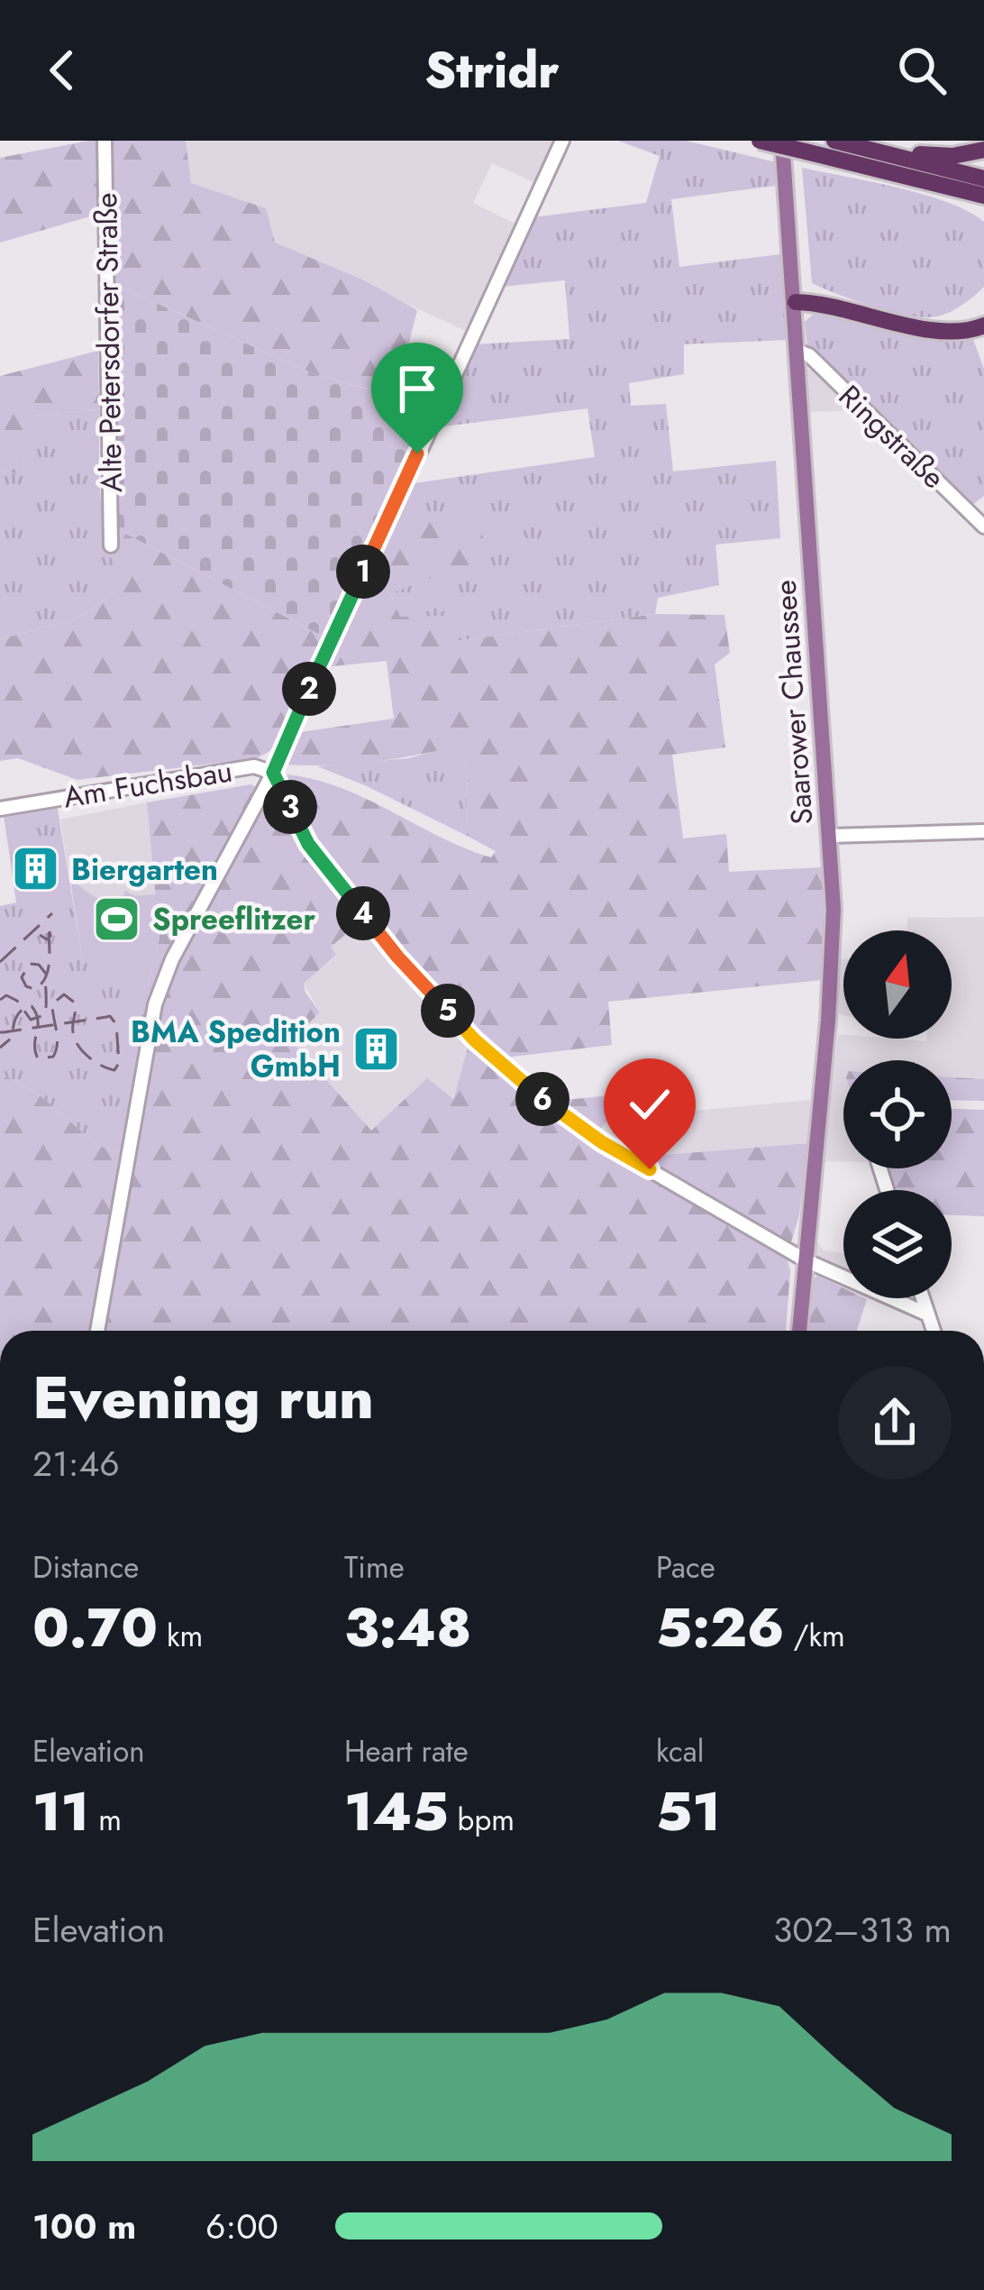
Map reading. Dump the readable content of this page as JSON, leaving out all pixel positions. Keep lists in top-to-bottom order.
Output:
{
  "streets": {
    "main road": ["Saarower Chaussee"],
    "street": ["Alte Petersdorfer Straße", "Ringstraße", "Am Fuchsbau"]
  },
  "crossings": [
    ["Ringstraße", "Saarower Chaussee"],
    ["Saarower Chaussee", "Am Fuchsbau"]
  ],
  "places": {
    "building": ["Biergarten", "BMA Spedition GmbH"],
    "sports": ["Spreeflitzer"]
  },
  "north": "top",
  "page": {
    "header": "Stridr",
    "pins": [
      "1",
      "2",
      "3",
      "4",
      "5",
      "6"
    ],
    "heading": ["Evening run", "21:46"],
    "stats": [
      ["Distance", "0.70 km"],
      ["Time", "3:48"],
      ["Pace", "5:26 /km"],
      ["Elevation", "11 m"],
      ["Heart rate", "145 bpm"],
      ["kcal", "51"]
    ],
    "chart": ["Elevation", "302–313 m"],
    "list": [
      {
        "name": "100 m",
        "note": "6:00"
      }
    ]
  }
}
